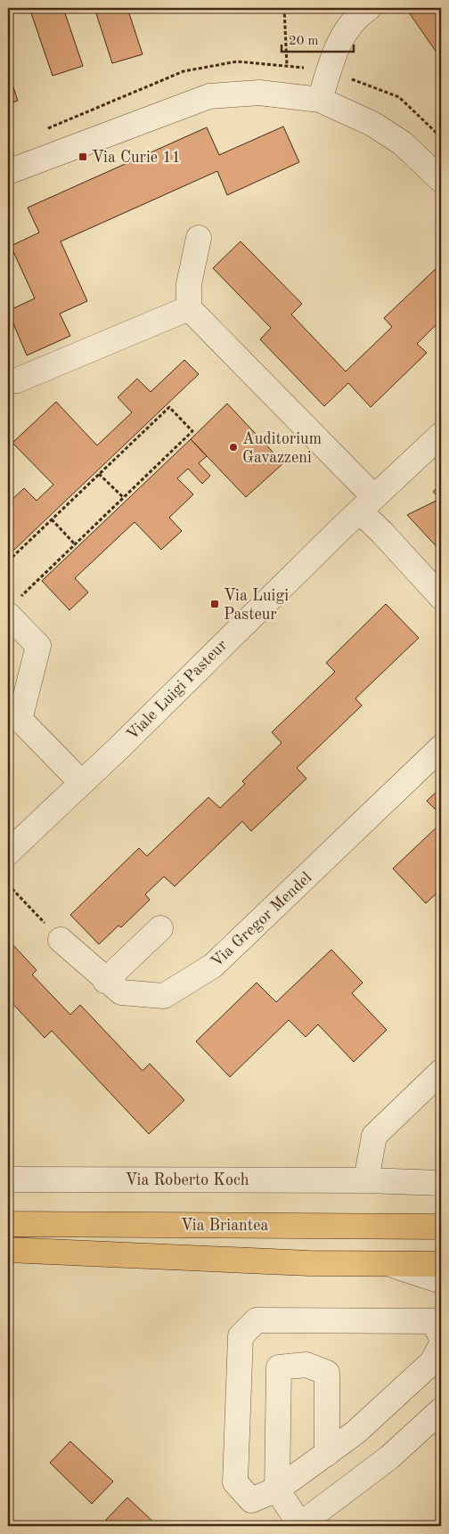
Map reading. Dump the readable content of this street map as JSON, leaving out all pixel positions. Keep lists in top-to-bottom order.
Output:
{
  "streets": {
    "main road": ["Via Briantea"],
    "street": ["Viale Luigi Pasteur", "Via Gregor Mendel", "Via Roberto Koch"]
  },
  "places": {
    "transit": ["Via Curie 11", "Via Luigi Pasteur"],
    "other": ["Auditorium Gavazzeni"]
  },
  "scale_bar": "20 m"
}
